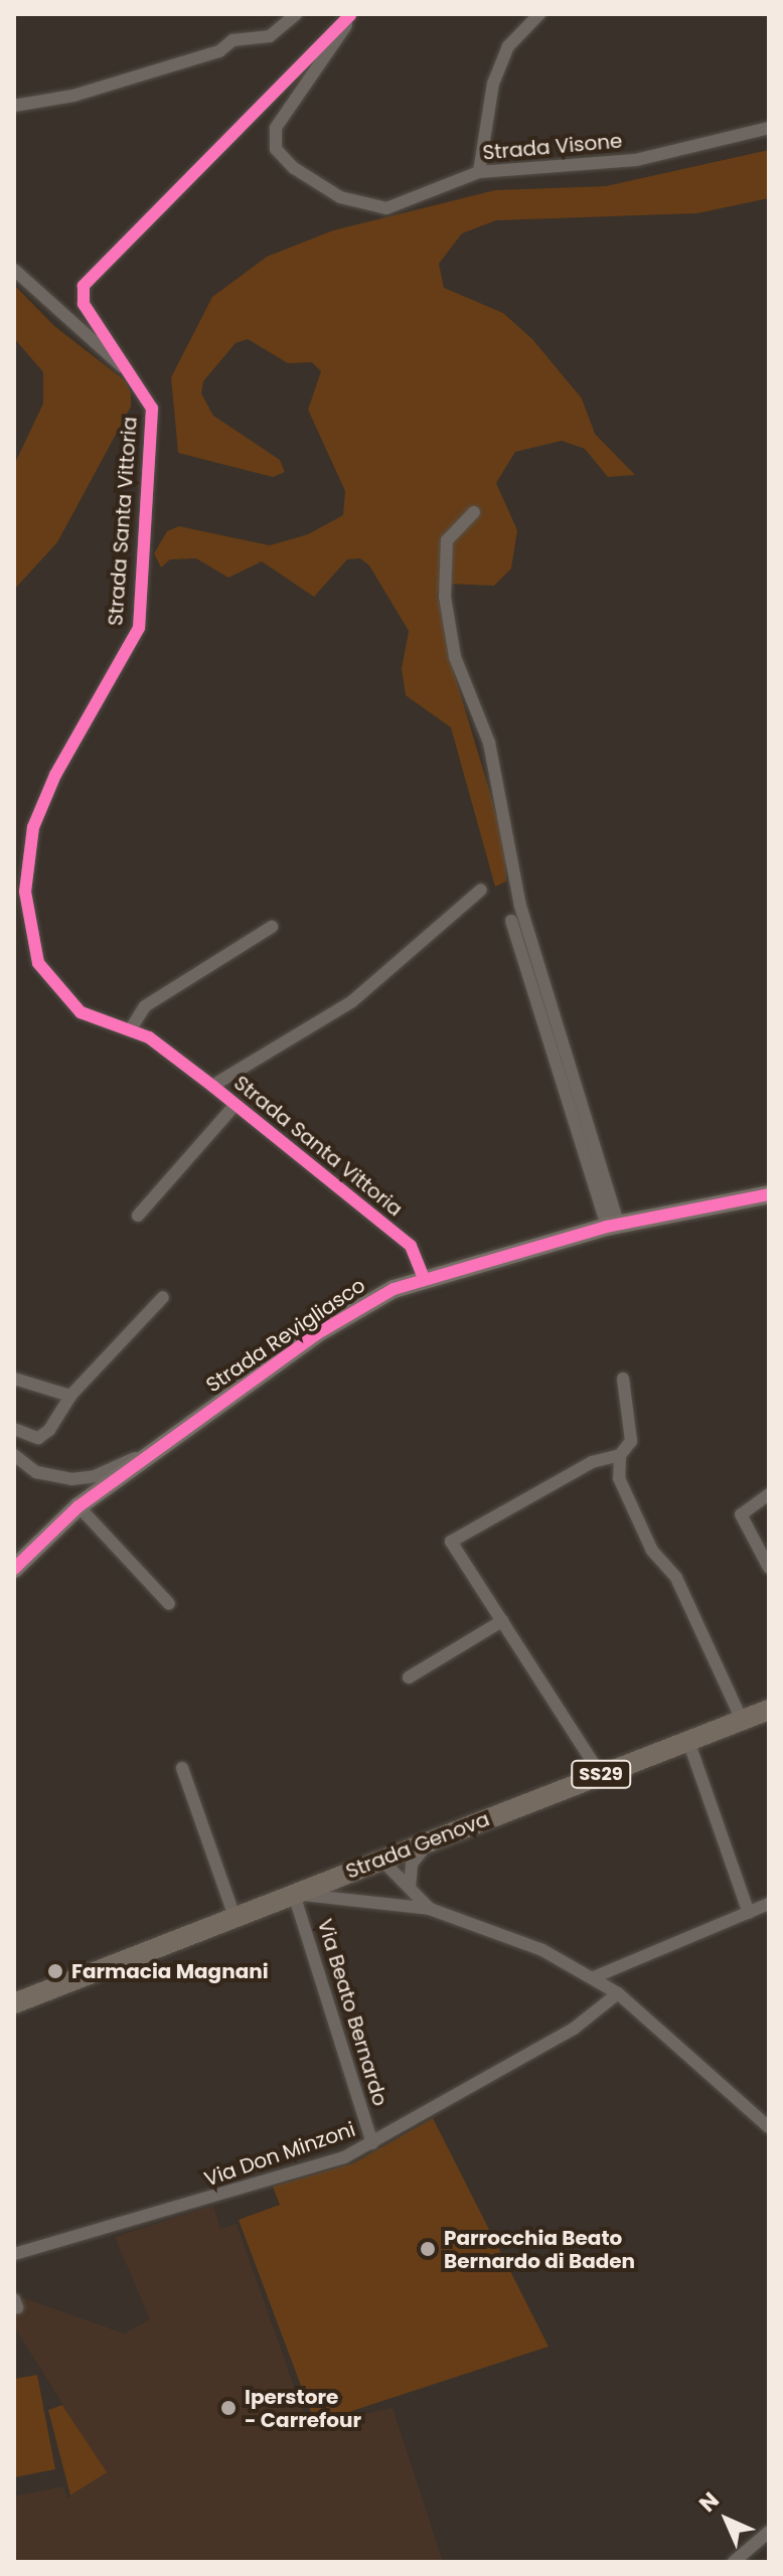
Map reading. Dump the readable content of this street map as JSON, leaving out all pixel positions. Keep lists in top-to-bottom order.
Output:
{
  "streets": {
    "main road": ["SS29", "Strada Genova"],
    "street": [
      "Strada Visone",
      "Strada Santa Vittoria",
      "Strada Revigliasco",
      "Via Beato Bernardo",
      "Via Don Minzoni"
    ]
  },
  "crossings": [
    ["Strada Visone", "Strada Santa Vittoria"],
    ["Strada Santa Vittoria", "Strada Revigliasco"],
    ["Strada Genova", "Via Beato Bernardo"],
    ["Via Beato Bernardo", "Via Don Minzoni"]
  ],
  "places": ["Farmacia Magnani", "Parrocchia Beato Bernardo di Baden", "Iperstore - Carrefour"],
  "north": "top left"
}
